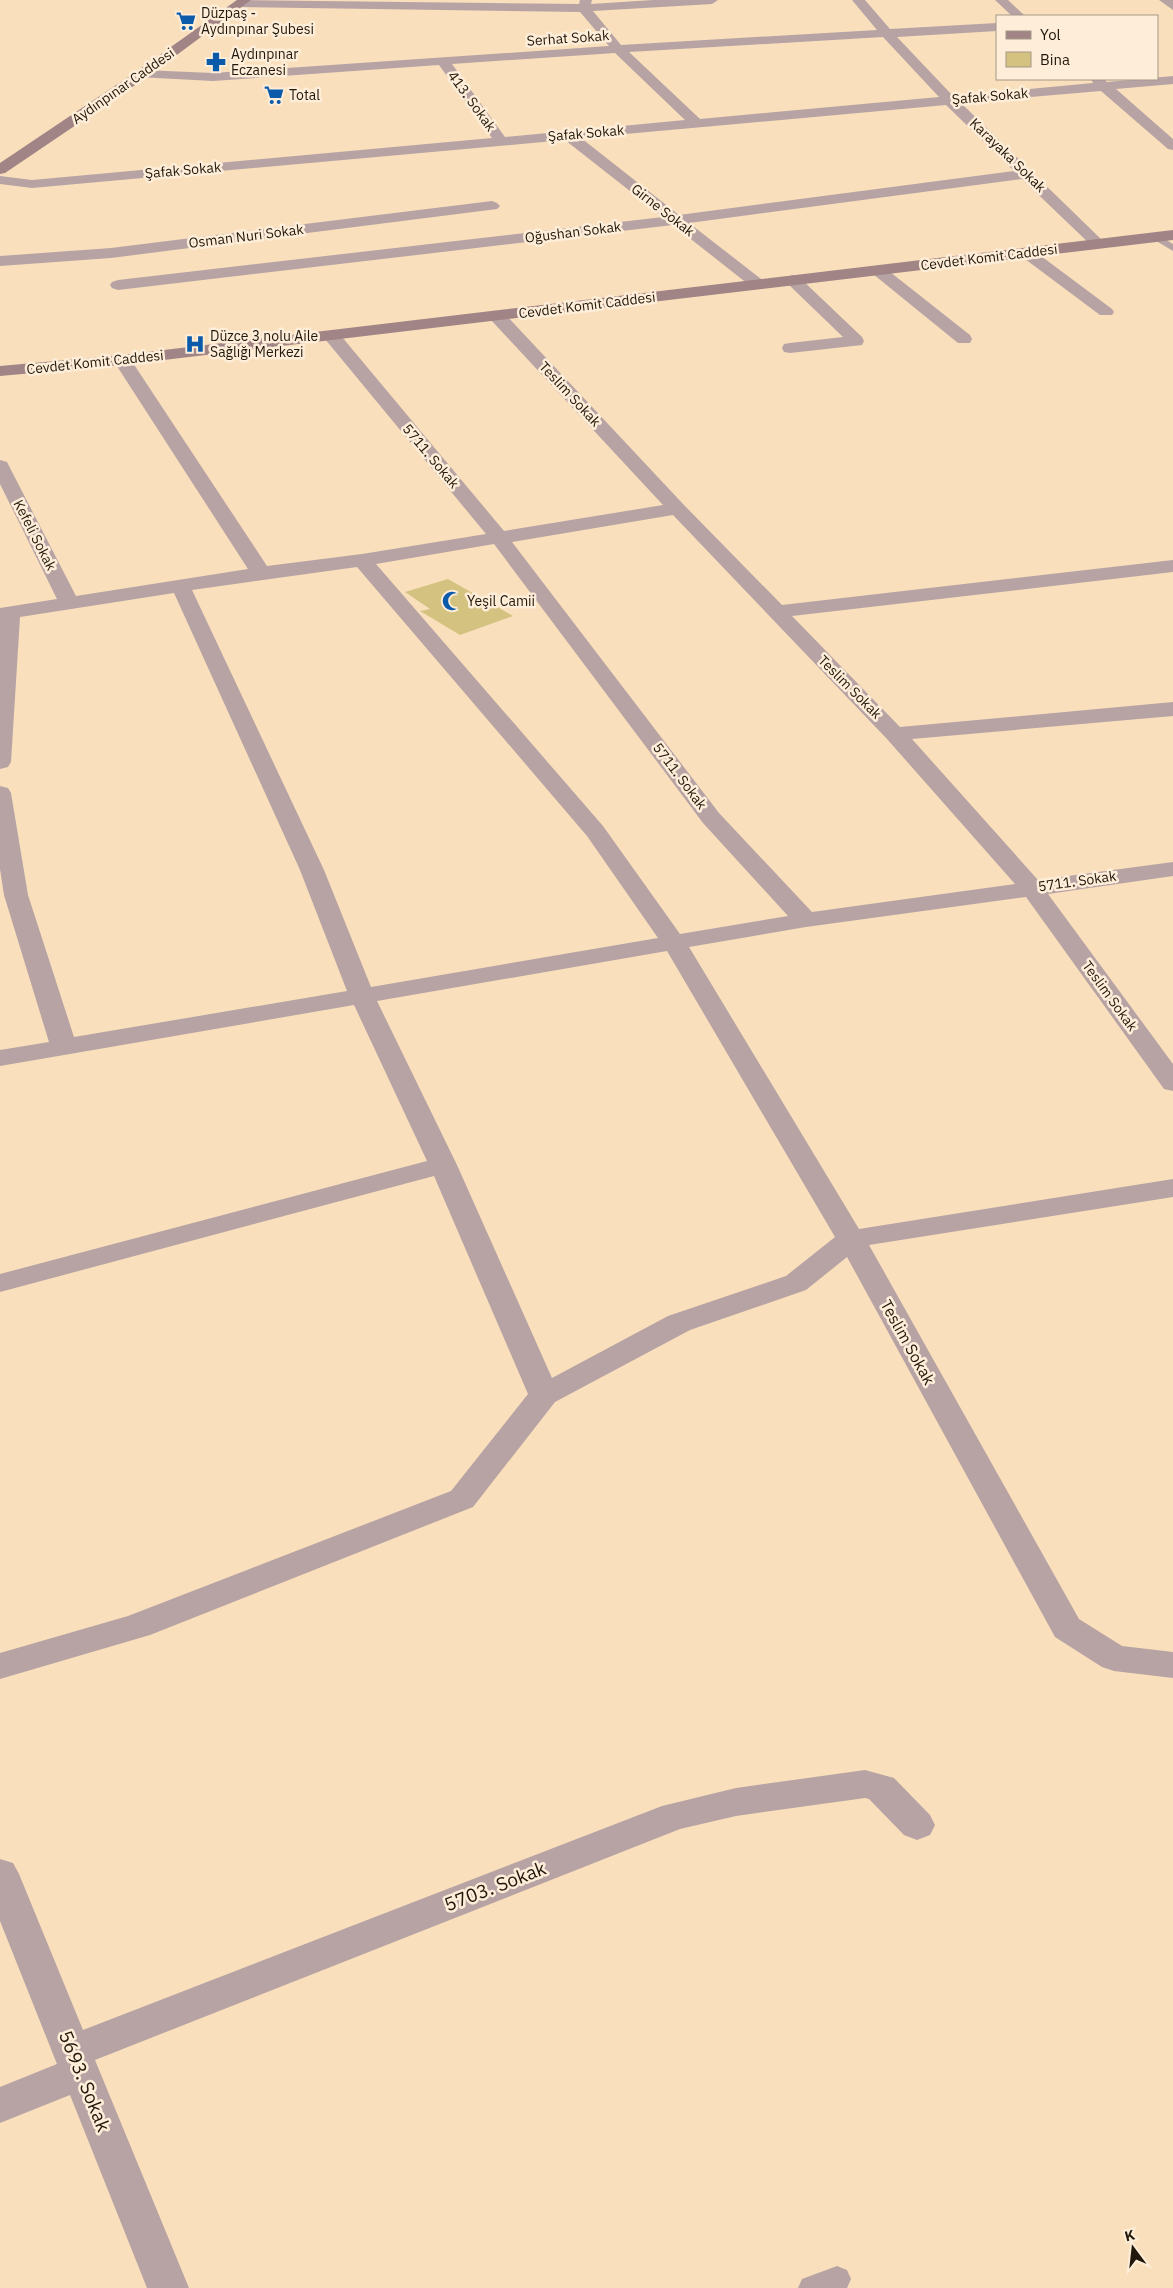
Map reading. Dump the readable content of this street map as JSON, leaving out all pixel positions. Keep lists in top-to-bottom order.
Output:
{
  "streets": {
    "street": [
      "Serhat Sokak",
      "Aydınpınar Caddesi",
      "Şafak Sokak",
      "413. Sokak",
      "Karayaka Sokak",
      "Girne Sokak",
      "Oğushan Sokak",
      "Osman Nuri Sokak",
      "Cevdet Komit Caddesi",
      "Teslim Sokak",
      "5711. Sokak",
      "Kefeli Sokak",
      "5703. Sokak",
      "5693. Sokak"
    ]
  },
  "crossings": [
    ["Serhat Sokak", "Aydınpınar Caddesi"],
    ["Serhat Sokak", "413. Sokak"],
    ["Serhat Sokak", "Karayaka Sokak"],
    ["Şafak Sokak", "413. Sokak"],
    ["Şafak Sokak", "Karayaka Sokak"],
    ["Şafak Sokak", "Girne Sokak"],
    ["Karayaka Sokak", "Oğushan Sokak"],
    ["Karayaka Sokak", "Cevdet Komit Caddesi"],
    ["Girne Sokak", "Oğushan Sokak"],
    ["Girne Sokak", "Cevdet Komit Caddesi"],
    ["Cevdet Komit Caddesi", "Teslim Sokak"],
    ["Cevdet Komit Caddesi", "5711. Sokak"],
    ["Teslim Sokak", "5711. Sokak"],
    ["5703. Sokak", "5693. Sokak"]
  ],
  "places": {
    "supermarket": ["Düzpaş - Aydınpınar Şubesi", "Total"],
    "pharmacy": ["Aydınpınar Eczanesi"],
    "hospital": ["Düzce 3 nolu Aile Sağlığı Merkezi"],
    "mosque": ["Yeşil Camii"]
  },
  "legend": ["Yol", "Bina"],
  "north": "top"
}
